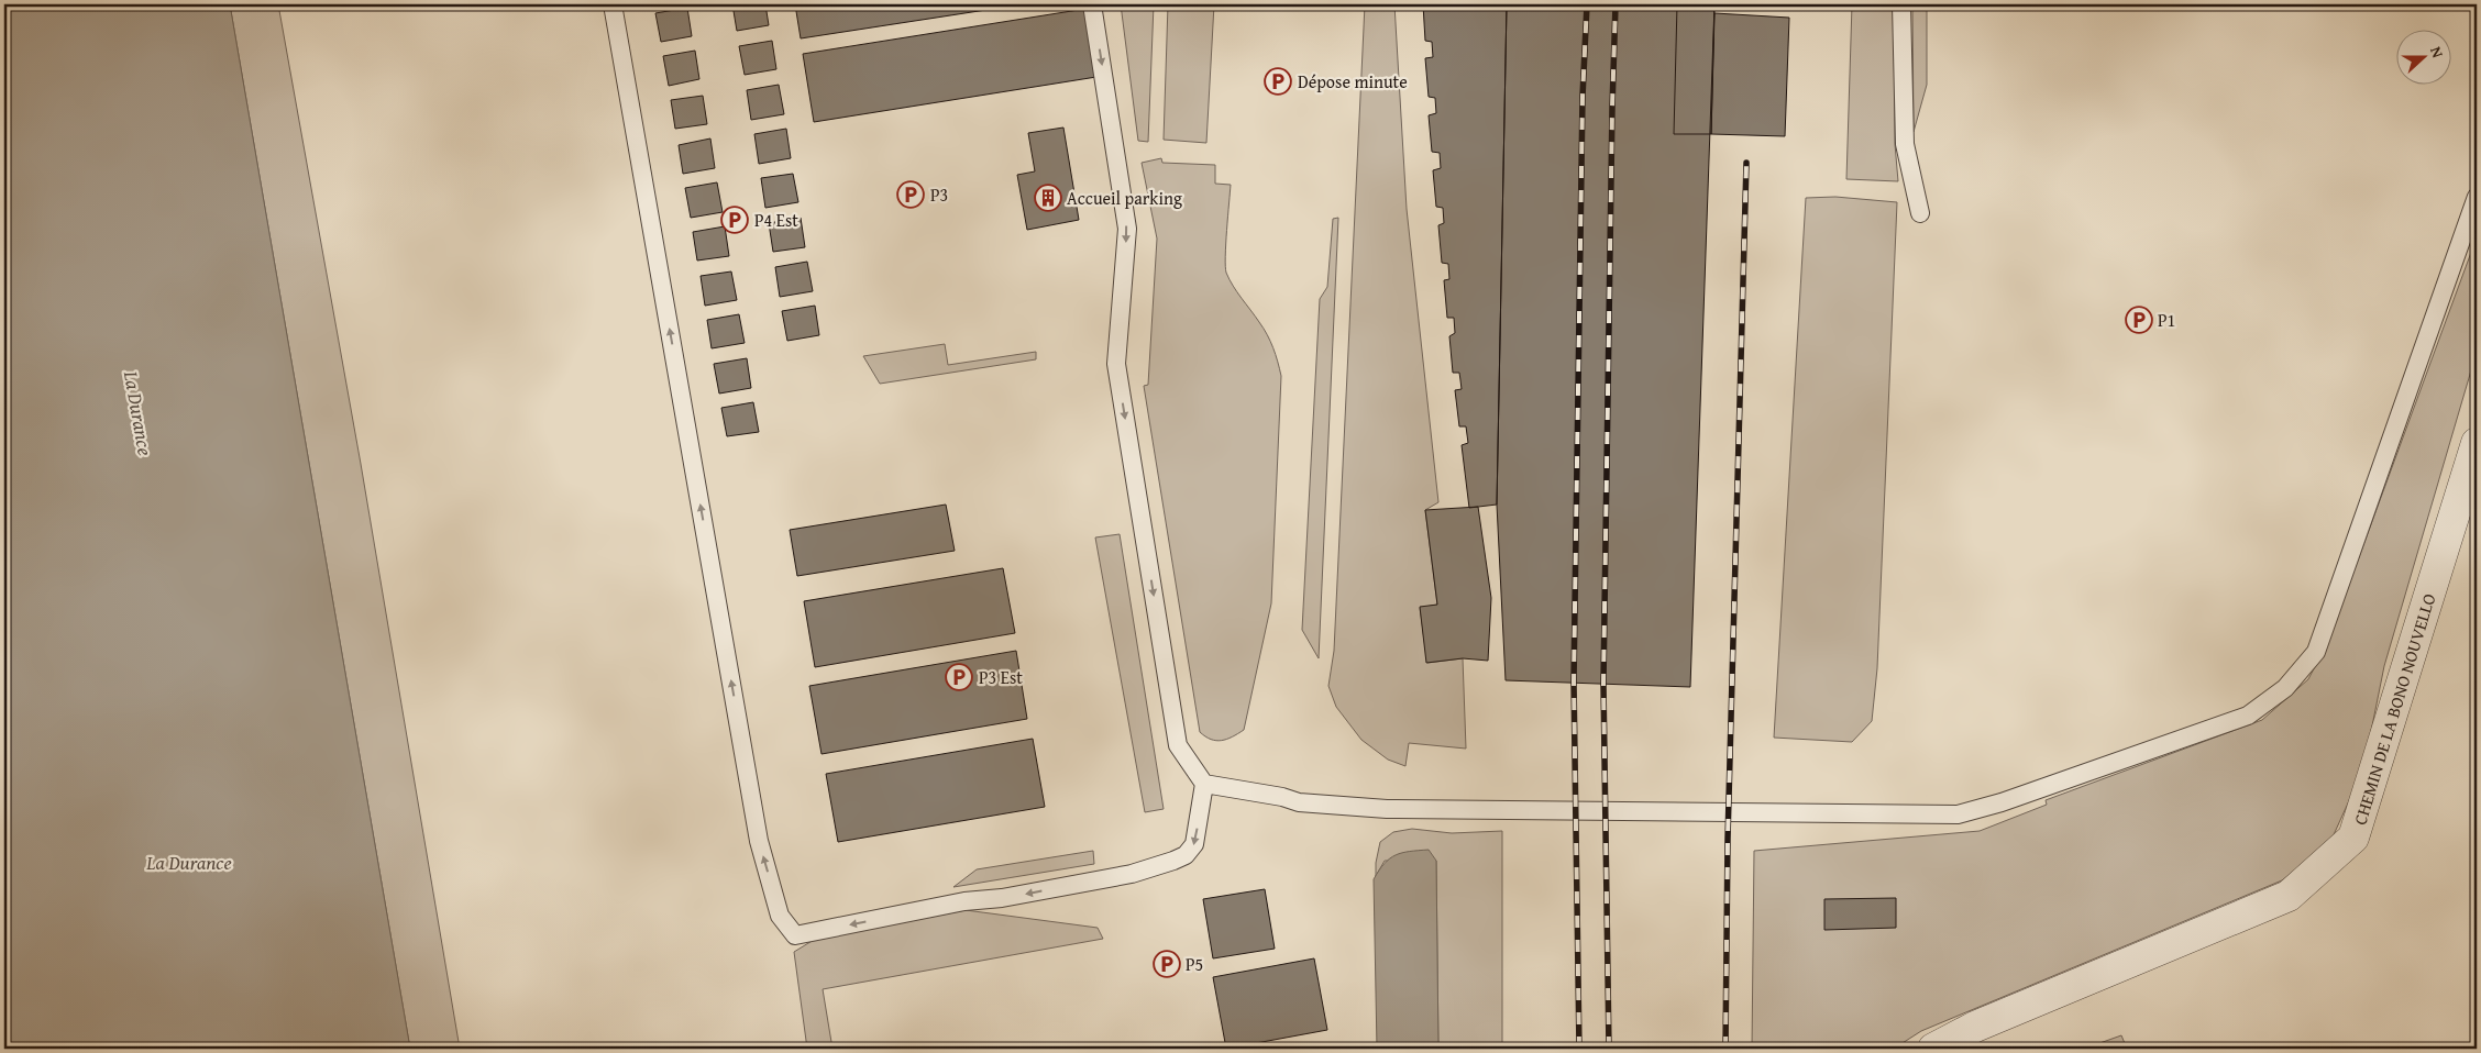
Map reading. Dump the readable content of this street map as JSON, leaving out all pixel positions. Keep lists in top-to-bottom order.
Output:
{
  "streets": {
    "street": ["CHEMIN DE LA BONO NOUVELLO"]
  },
  "water": ["La Durance"],
  "places": {
    "parking": [
      "Dépose minute",
      "P3",
      "P4 Est",
      "P1",
      "P3 Est",
      "P5"
    ],
    "building": ["Accueil parking"]
  },
  "north": "right"
}
